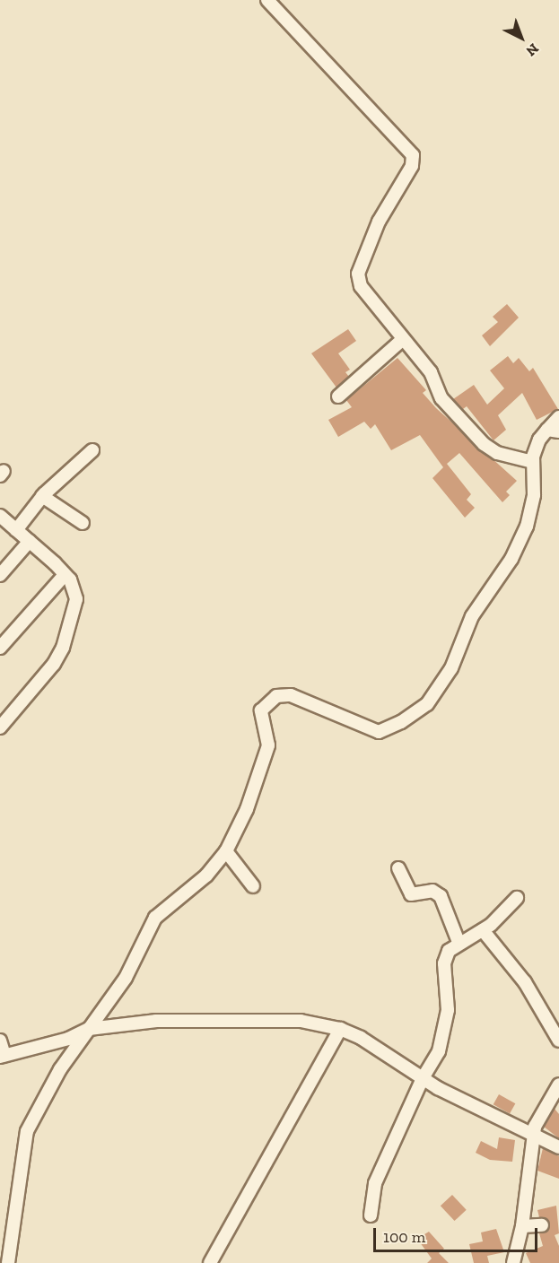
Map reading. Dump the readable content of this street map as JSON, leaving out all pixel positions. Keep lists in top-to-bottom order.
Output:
{
  "scale_bar": "100 m",
  "north": "bottom right"
}
